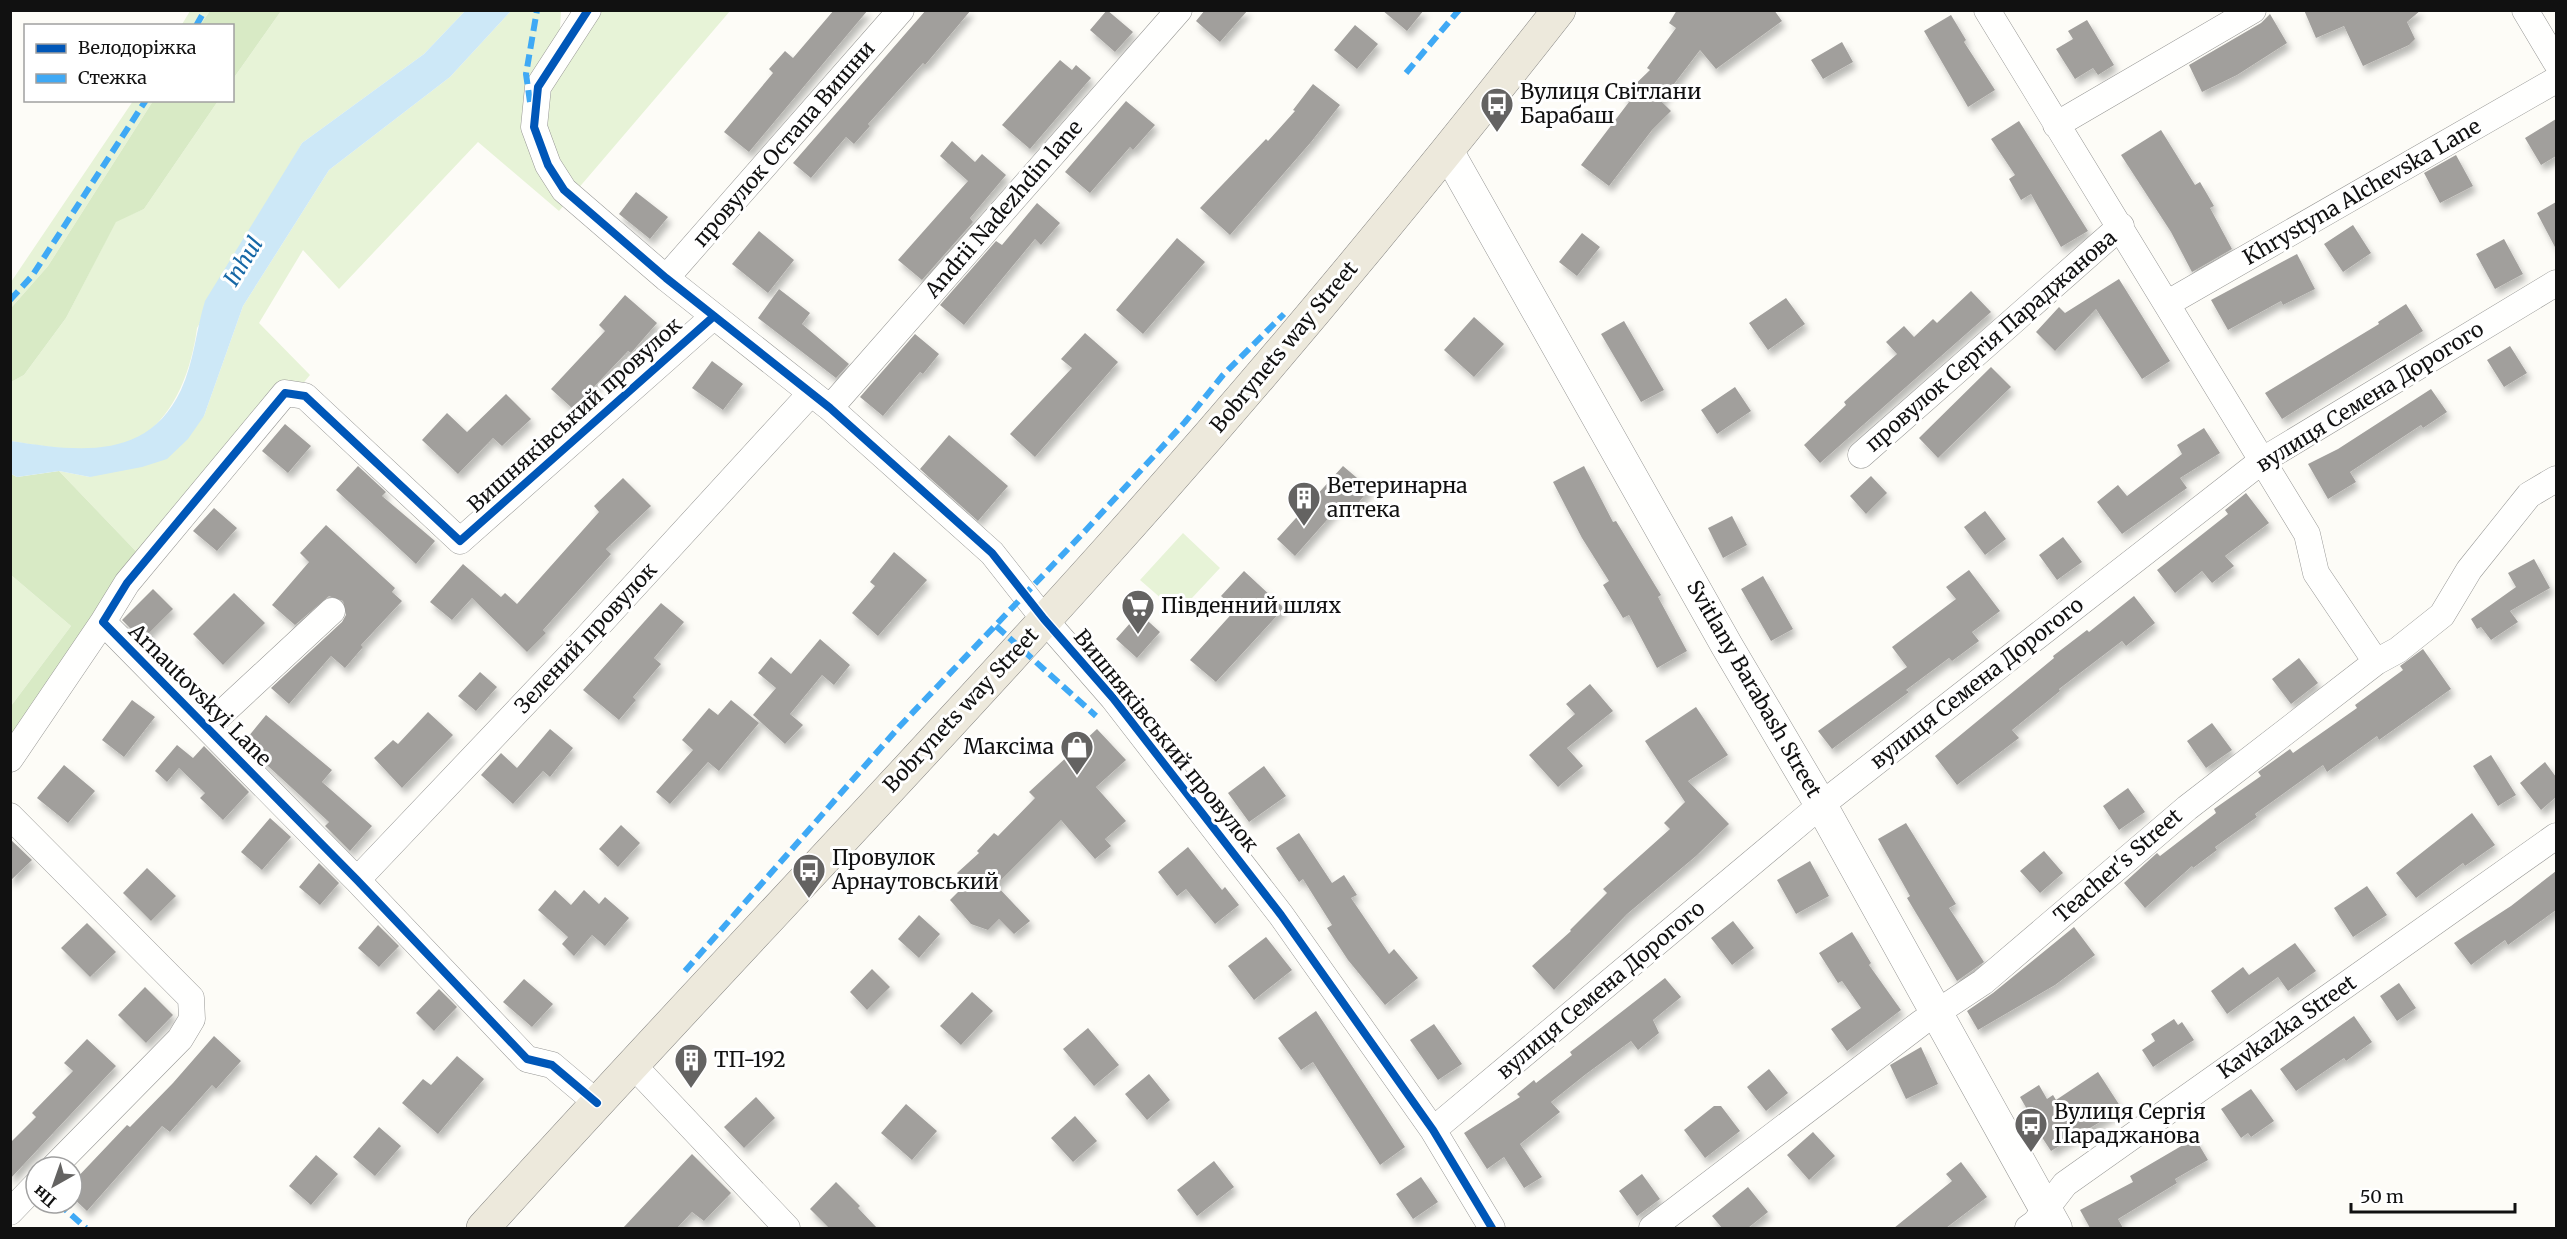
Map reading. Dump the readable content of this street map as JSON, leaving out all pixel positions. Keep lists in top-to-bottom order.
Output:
{
  "streets": {
    "main road": ["Bobrynets way Street"],
    "street": [
      "провулок Остапа Вишни",
      "Khrystyna Alchevska Lane",
      "Andrii Nadezhdin lane",
      "провулок Сергія Параджанова",
      "вулиця Семена Дорогого",
      "Вишняківський провулок",
      "Зелений провулок",
      "Svitlany Barabash Street",
      "Arnautovskyi Lane",
      "Teacher's Street",
      "Kavkazka Street"
    ]
  },
  "crossings": [
    ["провулок Остапа Вишни", "Вишняківський провулок"],
    ["Andrii Nadezhdin lane", "Вишняківський провулок"],
    ["Andrii Nadezhdin lane", "Зелений провулок"],
    ["Bobrynets way Street", "Вишняківський провулок"],
    ["Bobrynets way Street", "Svitlany Barabash Street"],
    ["Bobrynets way Street", "Arnautovskyi Lane"],
    ["вулиця Семена Дорогого", "Вишняківський провулок"],
    ["вулиця Семена Дорогого", "Svitlany Barabash Street"],
    ["Вишняківський провулок", "Зелений провулок"],
    ["Вишняківський провулок", "Arnautovskyi Lane"],
    ["Зелений провулок", "Arnautovskyi Lane"],
    ["Svitlany Barabash Street", "Teacher's Street"],
    ["Svitlany Barabash Street", "Kavkazka Street"]
  ],
  "water": ["Inhul"],
  "places": {
    "bus stop": ["Вулиця Світлани Барабаш", "Провулок Арнаутовський", "Вулиця Сергія Параджанова"],
    "building": ["Ветеринарна аптека", "ТП-192"],
    "supermarket": ["Південний шлях"],
    "shop": ["Максіма"]
  },
  "legend": ["Велодоріжка", "Стежка"],
  "scale_bar": "50 m",
  "north": "bottom left"
}
